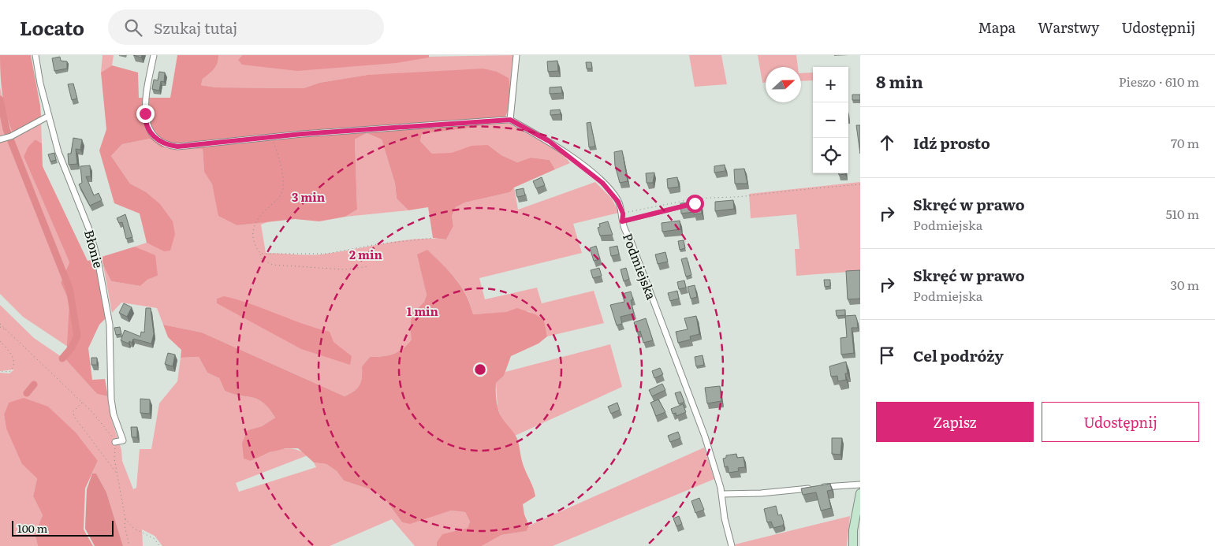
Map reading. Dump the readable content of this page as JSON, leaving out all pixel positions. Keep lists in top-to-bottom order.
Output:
{
  "streets": {
    "street": ["Błonie", "Podmiejska"]
  },
  "scale_bar": "100 m",
  "north": "right",
  "page": {
    "header": "Locato",
    "search": "Szukaj tutaj",
    "nav": ["Mapa", "Warstwy", "Udostępnij"],
    "heading": ["8 min", "Pieszo · 610 m"],
    "map_buttons": ["+", "−"],
    "list": [
      ["Idź prosto", "70 m"],
      ["Skręć w prawo", "Podmiejska", "510 m"],
      ["Skręć w prawo", "Podmiejska", "30 m"],
      "Cel podróży"
    ],
    "buttons": ["Zapisz", "Udostępnij"],
    "scale": "100 m"
  },
  "rings": ["3 min", "2 min", "1 min"]
}
